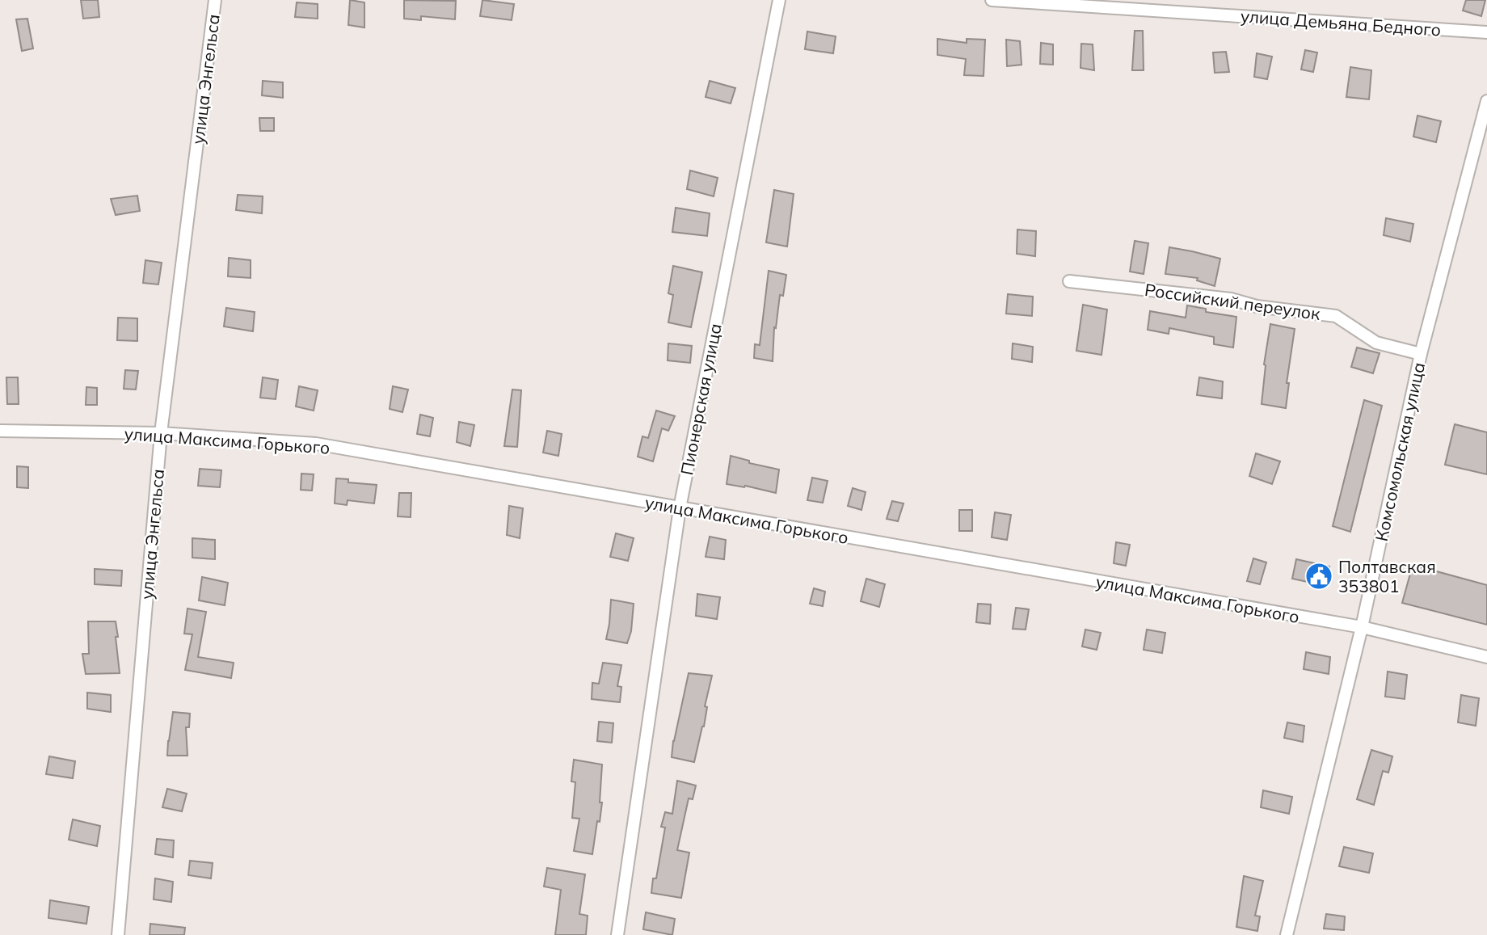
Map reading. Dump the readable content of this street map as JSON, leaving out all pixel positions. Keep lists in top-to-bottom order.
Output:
{
  "streets": {
    "street": [
      "улица Демьяна Бедного",
      "улица Энгельса",
      "Российский переулок",
      "Пионерская улица",
      "улица Максима Горького",
      "Комсомольская улица"
    ]
  },
  "crossings": [
    ["улица Энгельса", "улица Максима Горького"],
    ["Российский переулок", "Комсомольская улица"],
    ["Пионерская улица", "улица Максима Горького"],
    ["улица Максима Горького", "Комсомольская улица"]
  ],
  "places": {
    "public building": ["Полтавская 353801"]
  }
}
